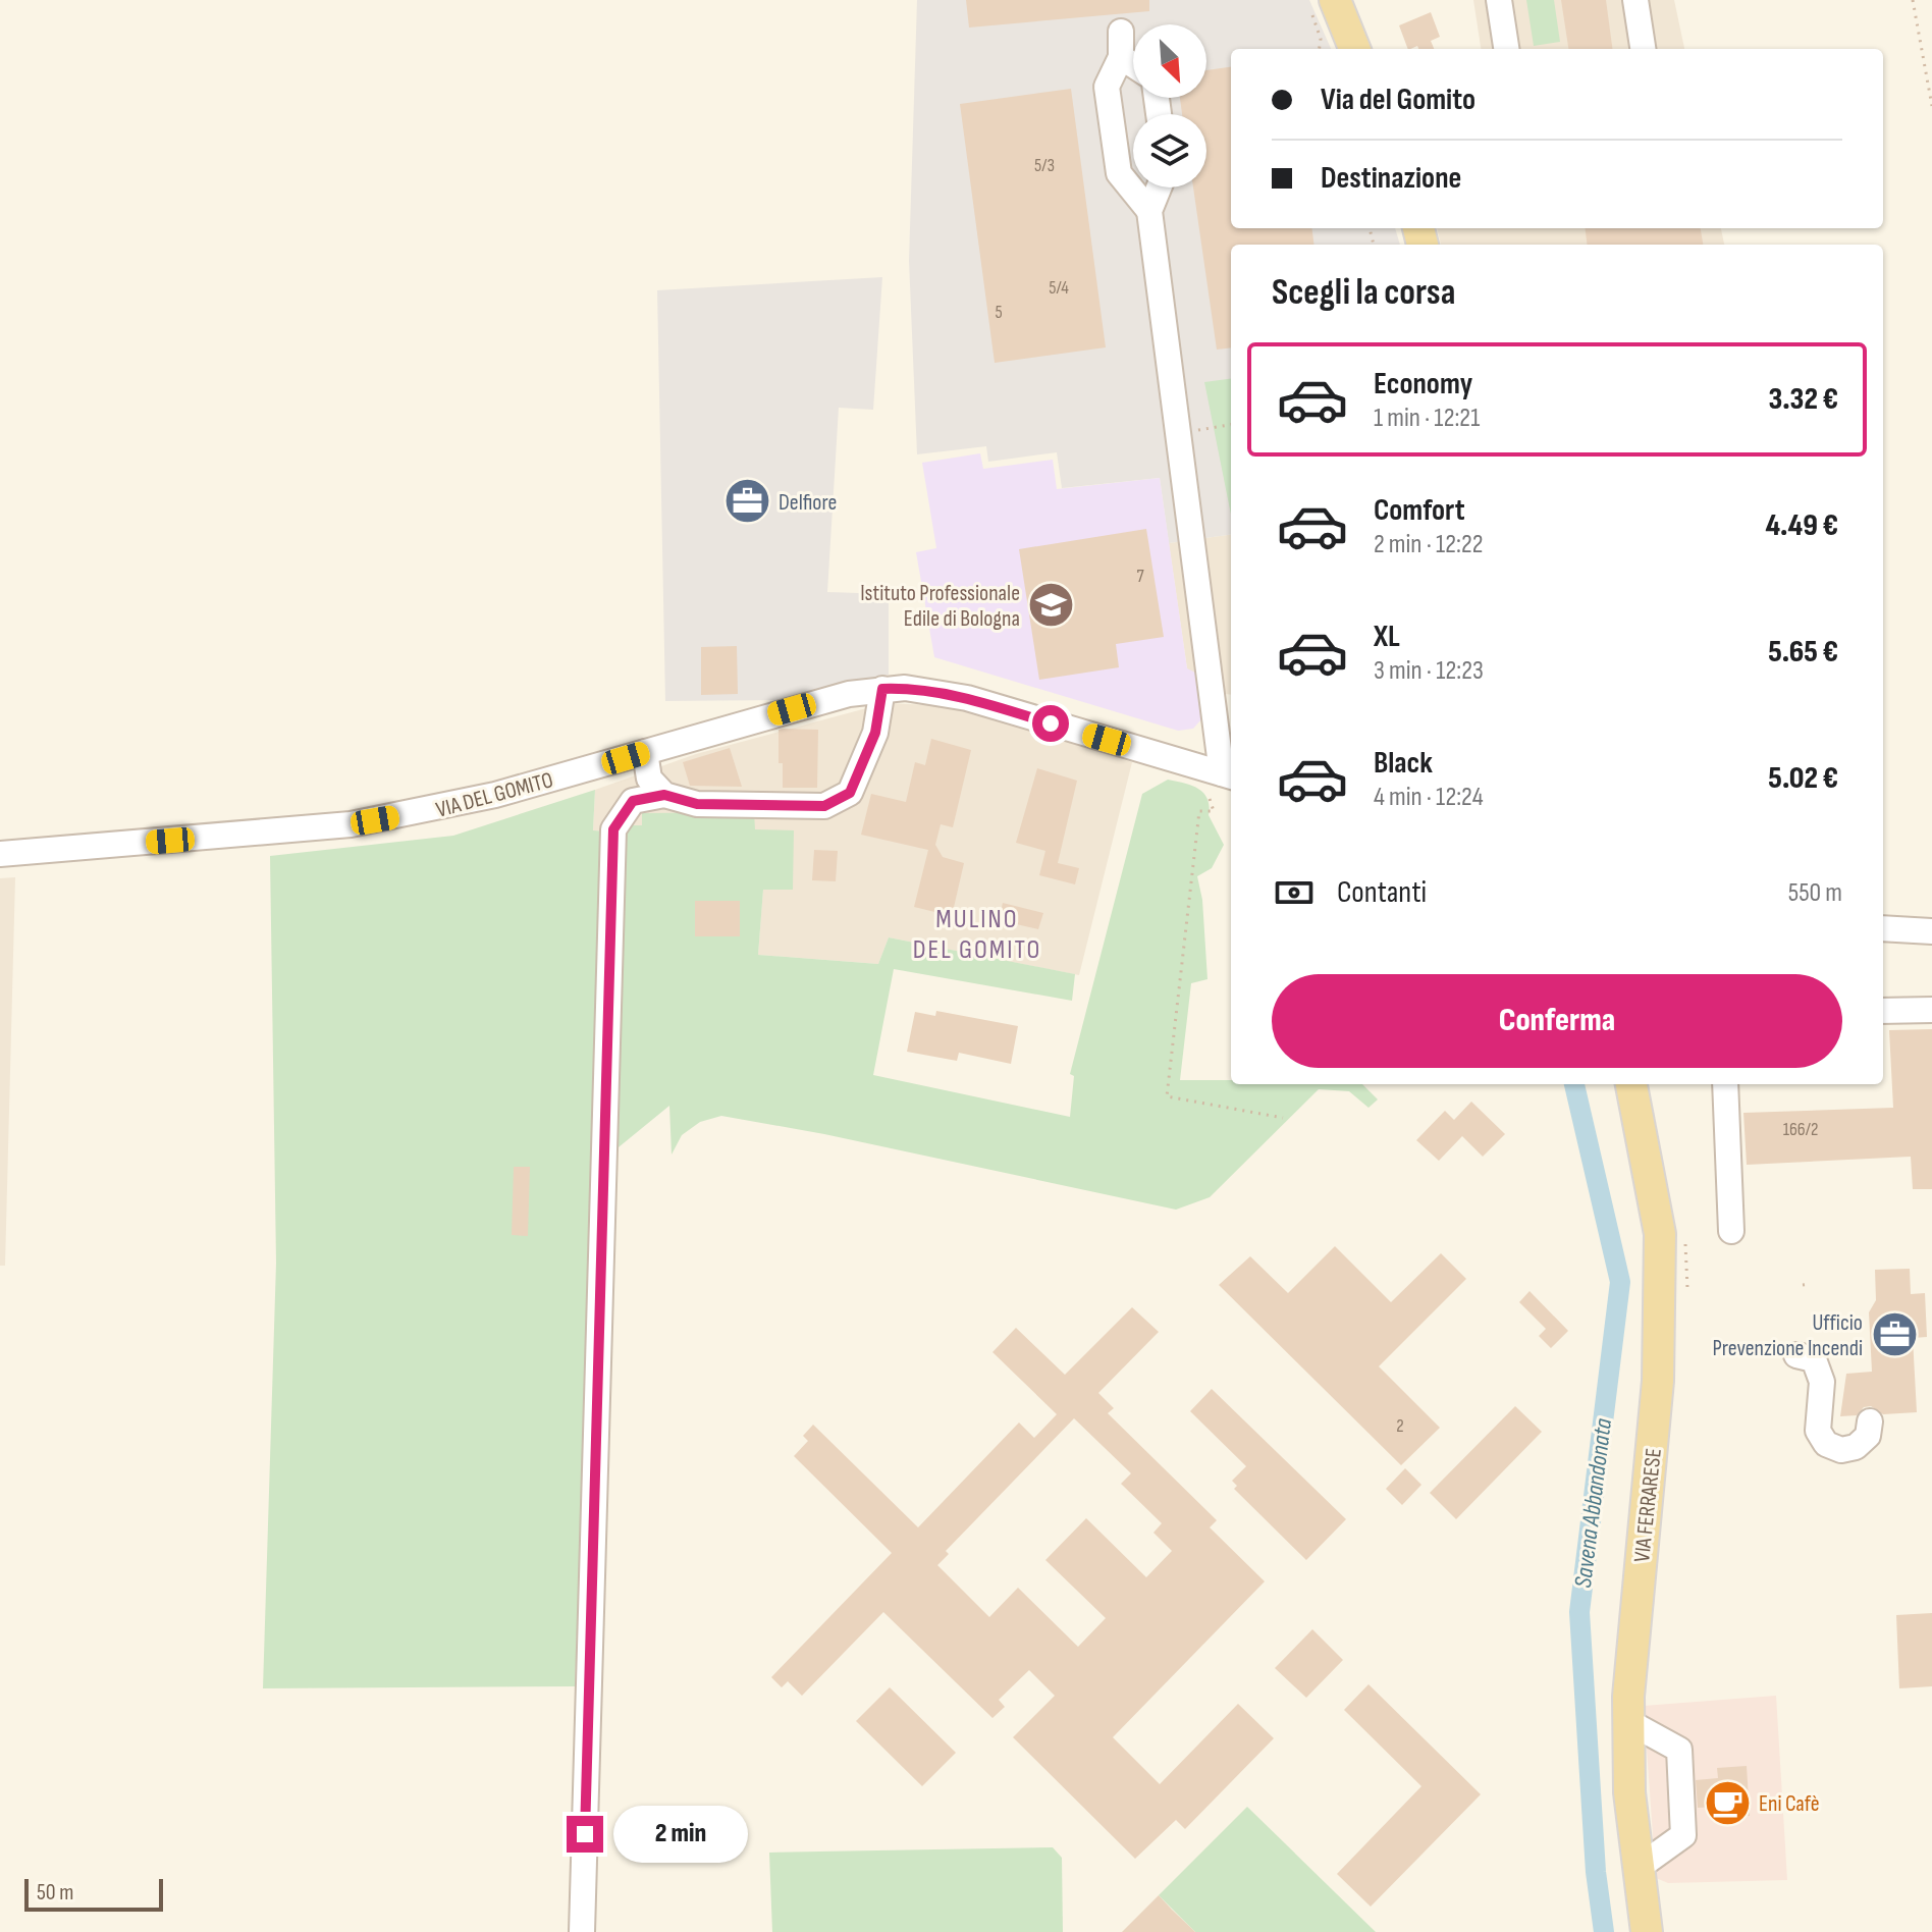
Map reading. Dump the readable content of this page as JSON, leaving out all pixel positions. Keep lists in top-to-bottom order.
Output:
{
  "streets": {
    "main road": ["VIA FERRARESE"],
    "street": ["VIA DEL GOMITO"]
  },
  "districts": ["MULINO DEL GOMITO"],
  "water": ["Savena Abbandonata"],
  "places": {
    "office": ["Delfiore", "Ufficio Prevenzione Incendi"],
    "school or university": ["Istituto Professionale Edile di Bologna"],
    "cafe": ["Eni Cafè"]
  },
  "house_numbers": [
    "5/3",
    "5/4",
    "5",
    "7",
    "166/2",
    "2"
  ],
  "scale_bar": "50 m",
  "north": "bottom right",
  "page": {
    "banner": ["Via del Gomito", "Destinazione"],
    "heading": "Scegli la corsa",
    "list": [
      {
        "name": "Economy",
        "note": "1 min · 12:21",
        "value": "3.32 €"
      },
      {
        "name": "Comfort",
        "note": "2 min · 12:22",
        "value": "4.49 €"
      },
      {
        "name": "XL",
        "note": "3 min · 12:23",
        "value": "5.65 €"
      },
      {
        "name": "Black",
        "note": "4 min · 12:24",
        "value": "5.02 €"
      }
    ],
    "pay": ["Contanti", "550 m"],
    "buttons": "Conferma",
    "bubble": "2 min",
    "scale": "50 m"
  }
}
